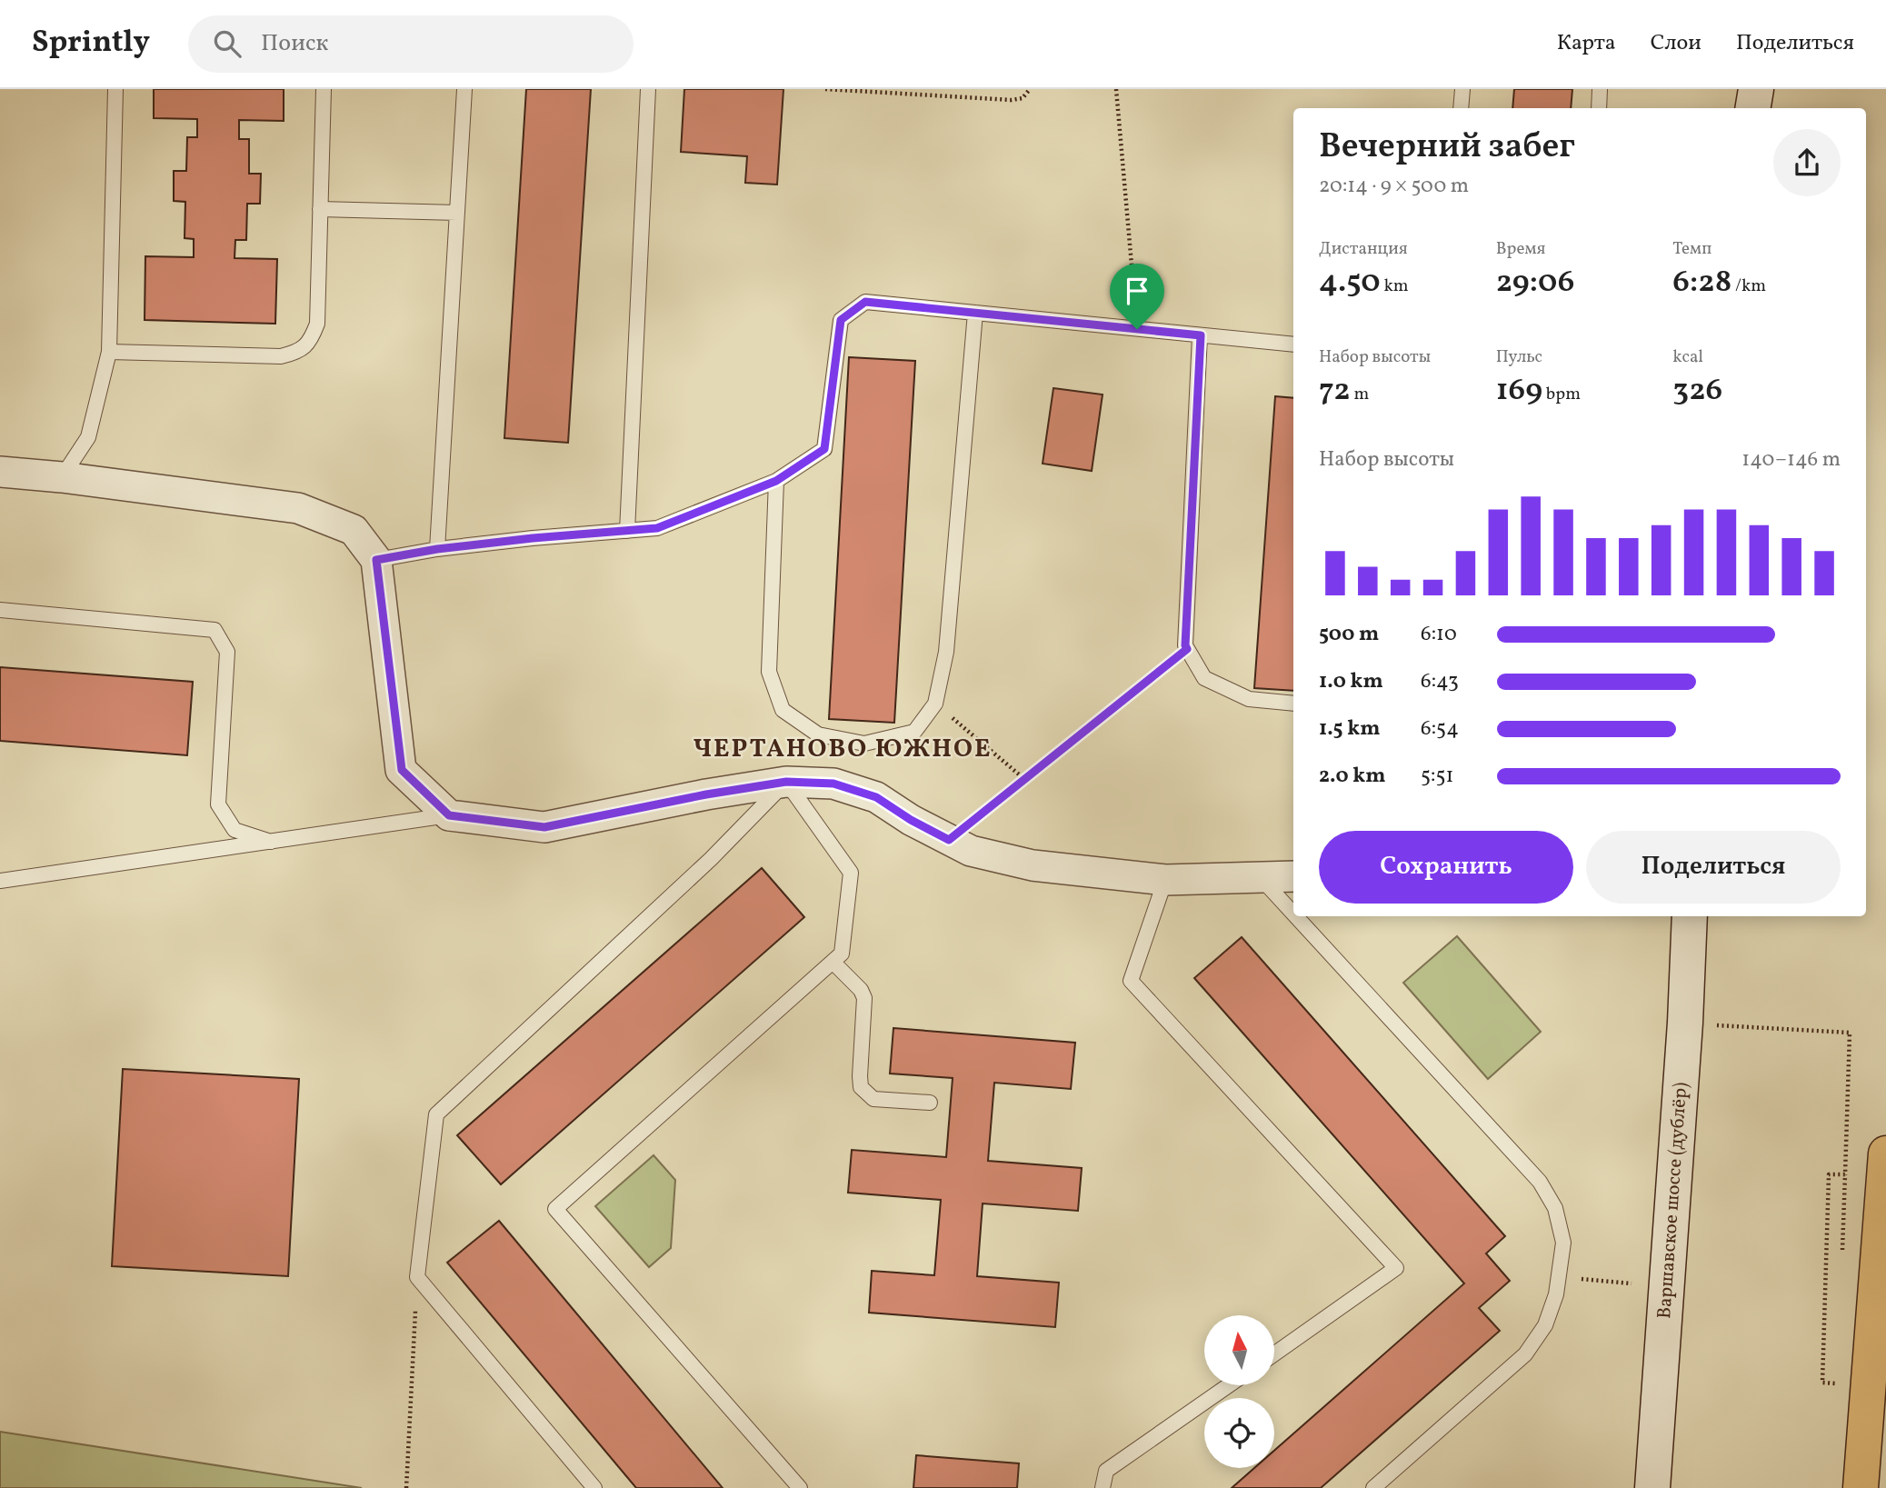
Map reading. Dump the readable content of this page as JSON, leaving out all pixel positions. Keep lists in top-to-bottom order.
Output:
{
  "streets": {
    "main road": ["Варшавское шоссе (дублёр)"]
  },
  "districts": ["ЧЕРТАНОВО ЮЖНОЕ"],
  "north": "top",
  "page": {
    "header": "Sprintly",
    "search": "Поиск",
    "nav": ["Карта", "Слои", "Поделиться"],
    "heading": ["Вечерний забег", "20:14 · 9 × 500 m"],
    "stats": [
      ["Дистанция", "4.50 km"],
      ["Время", "29:06"],
      ["Темп", "6:28 /km"],
      ["Набор высоты", "72 m"],
      ["Пульс", "169 bpm"],
      ["kcal", "326"]
    ],
    "chart": ["Набор высоты", "140–146 m"],
    "list": [
      {
        "name": "500 m",
        "note": "6:10"
      },
      {
        "name": "1.0 km",
        "note": "6:43"
      },
      {
        "name": "1.5 km",
        "note": "6:54"
      },
      {
        "name": "2.0 km",
        "note": "5:51"
      }
    ],
    "buttons": ["Сохранить", "Поделиться"]
  }
}
